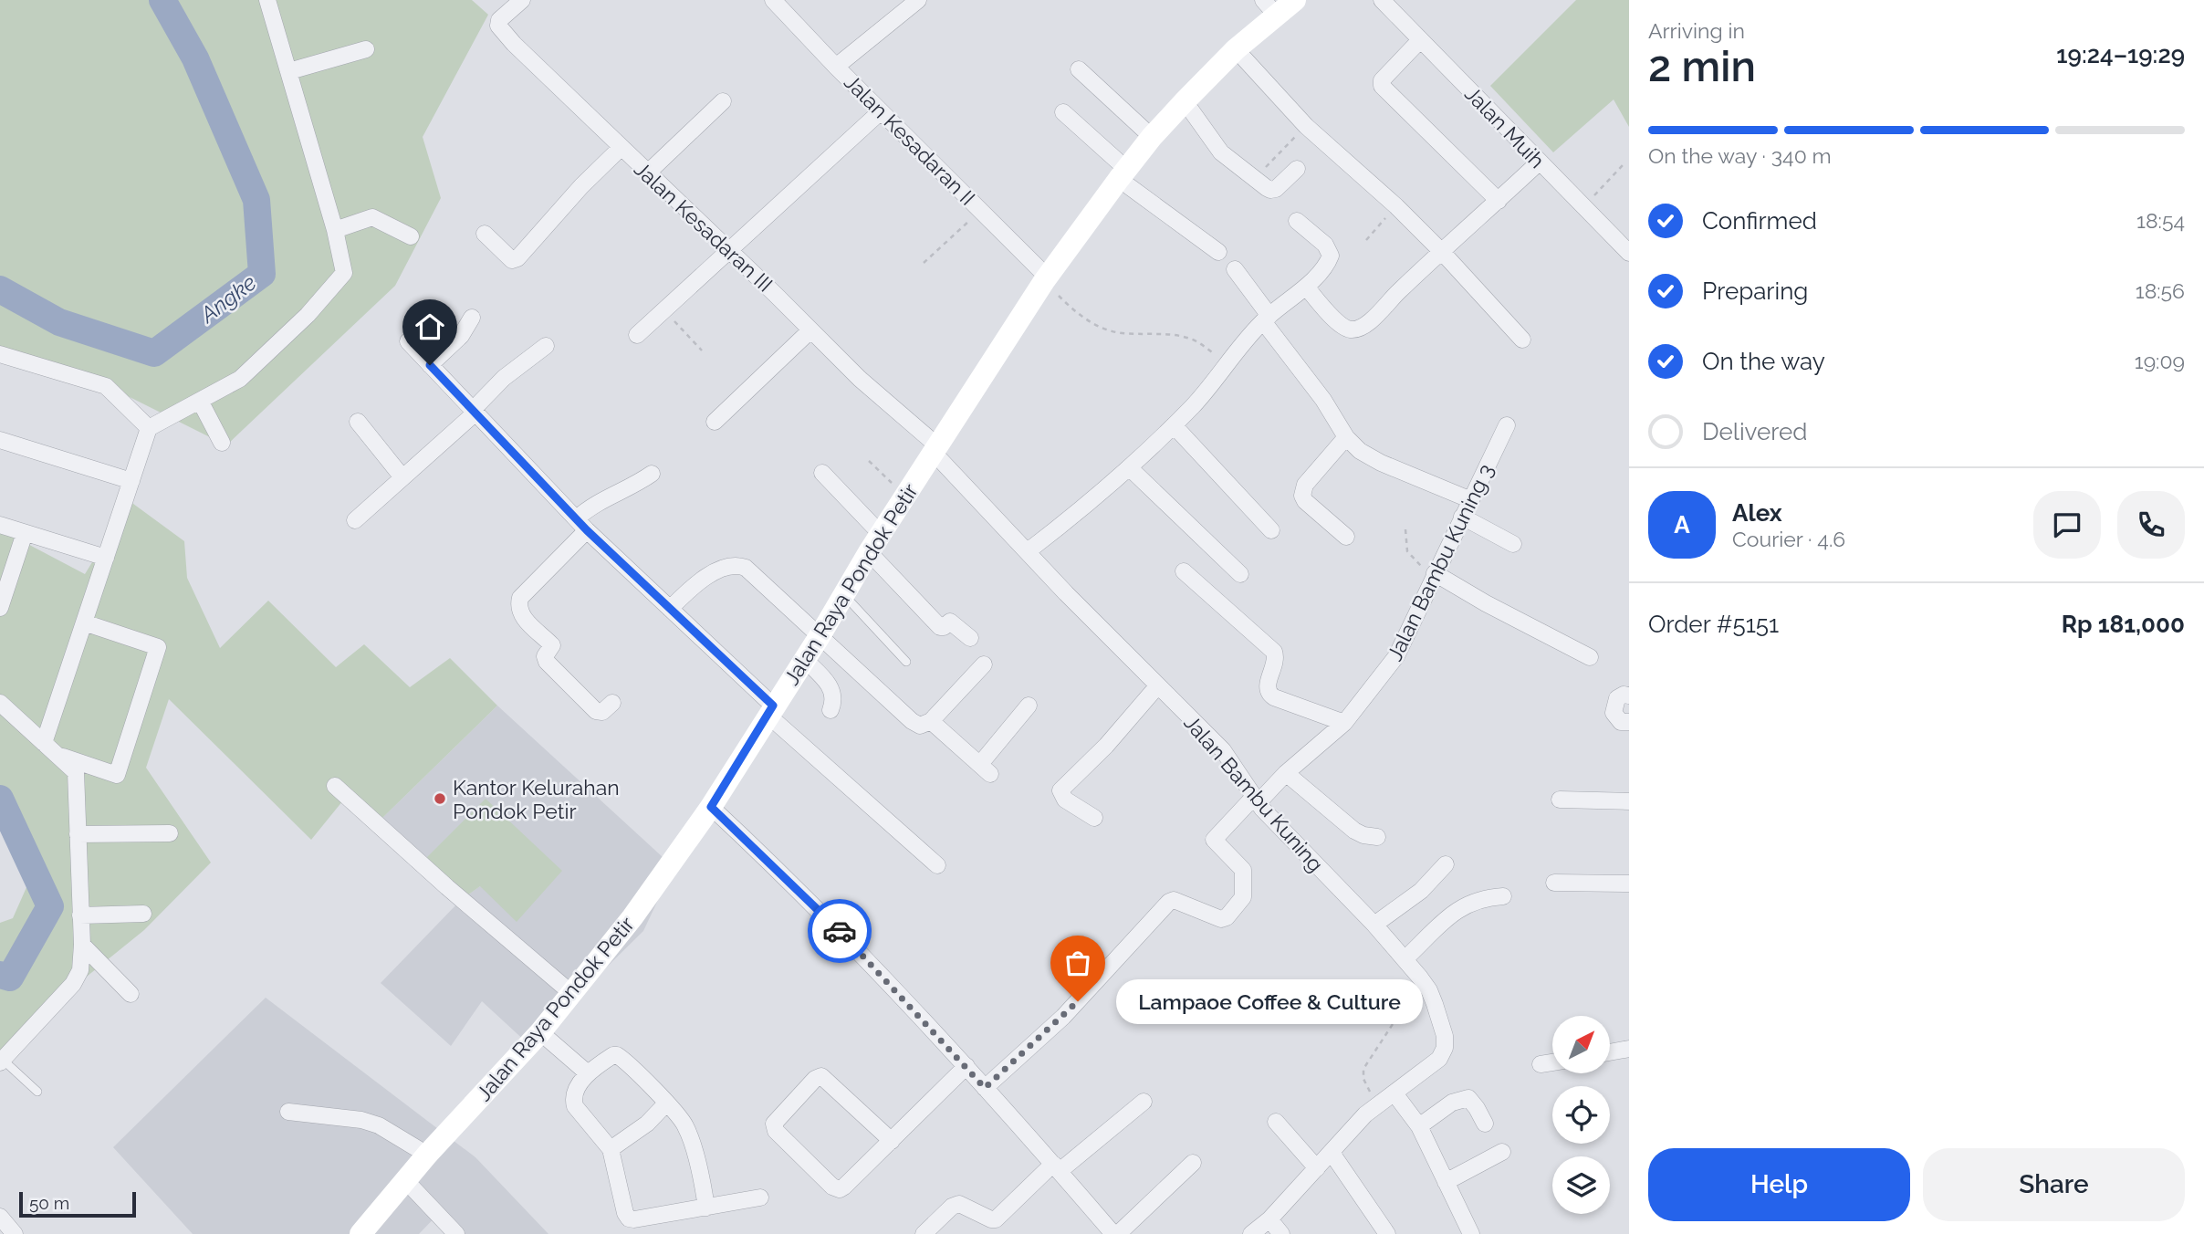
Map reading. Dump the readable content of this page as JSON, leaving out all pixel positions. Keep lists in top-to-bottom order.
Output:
{
  "streets": {
    "main road": ["Jalan Raya Pondok Petir"],
    "street": [
      "Jalan Muih",
      "Jalan Kesadaran II",
      "Jalan Kesadaran III",
      "Jalan Bambu Kuning 3",
      "Jalan Bambu Kuning"
    ]
  },
  "crossings": [
    ["Jalan Kesadaran II", "Jalan Raya Pondok Petir"],
    ["Jalan Kesadaran III", "Jalan Raya Pondok Petir"],
    ["Jalan Kesadaran III", "Jalan Bambu Kuning"],
    ["Jalan Bambu Kuning 3", "Jalan Bambu Kuning"],
    ["Jalan Raya Pondok Petir", "Jalan Bambu Kuning"]
  ],
  "water": ["Angke"],
  "places": ["Kantor Kelurahan Pondok Petir", "Lampaoe Coffee & Culture"],
  "scale_bar": "50 m",
  "north": "top right",
  "page": {
    "heading": ["2 min", "Arriving in", "19:24–19:29"],
    "panel": [
      "Alex",
      "Courier · 4.6",
      "Order #5151",
      "Rp 181,000"
    ],
    "bar": "On the way · 340 m",
    "list": [
      ["Confirmed", "18:54"],
      ["Preparing", "18:56"],
      ["On the way", "19:09"],
      "Delivered"
    ],
    "round": "A",
    "bubble": "Lampaoe Coffee & Culture",
    "buttons": ["Help", "Share"],
    "scale": "50 m"
  }
}
